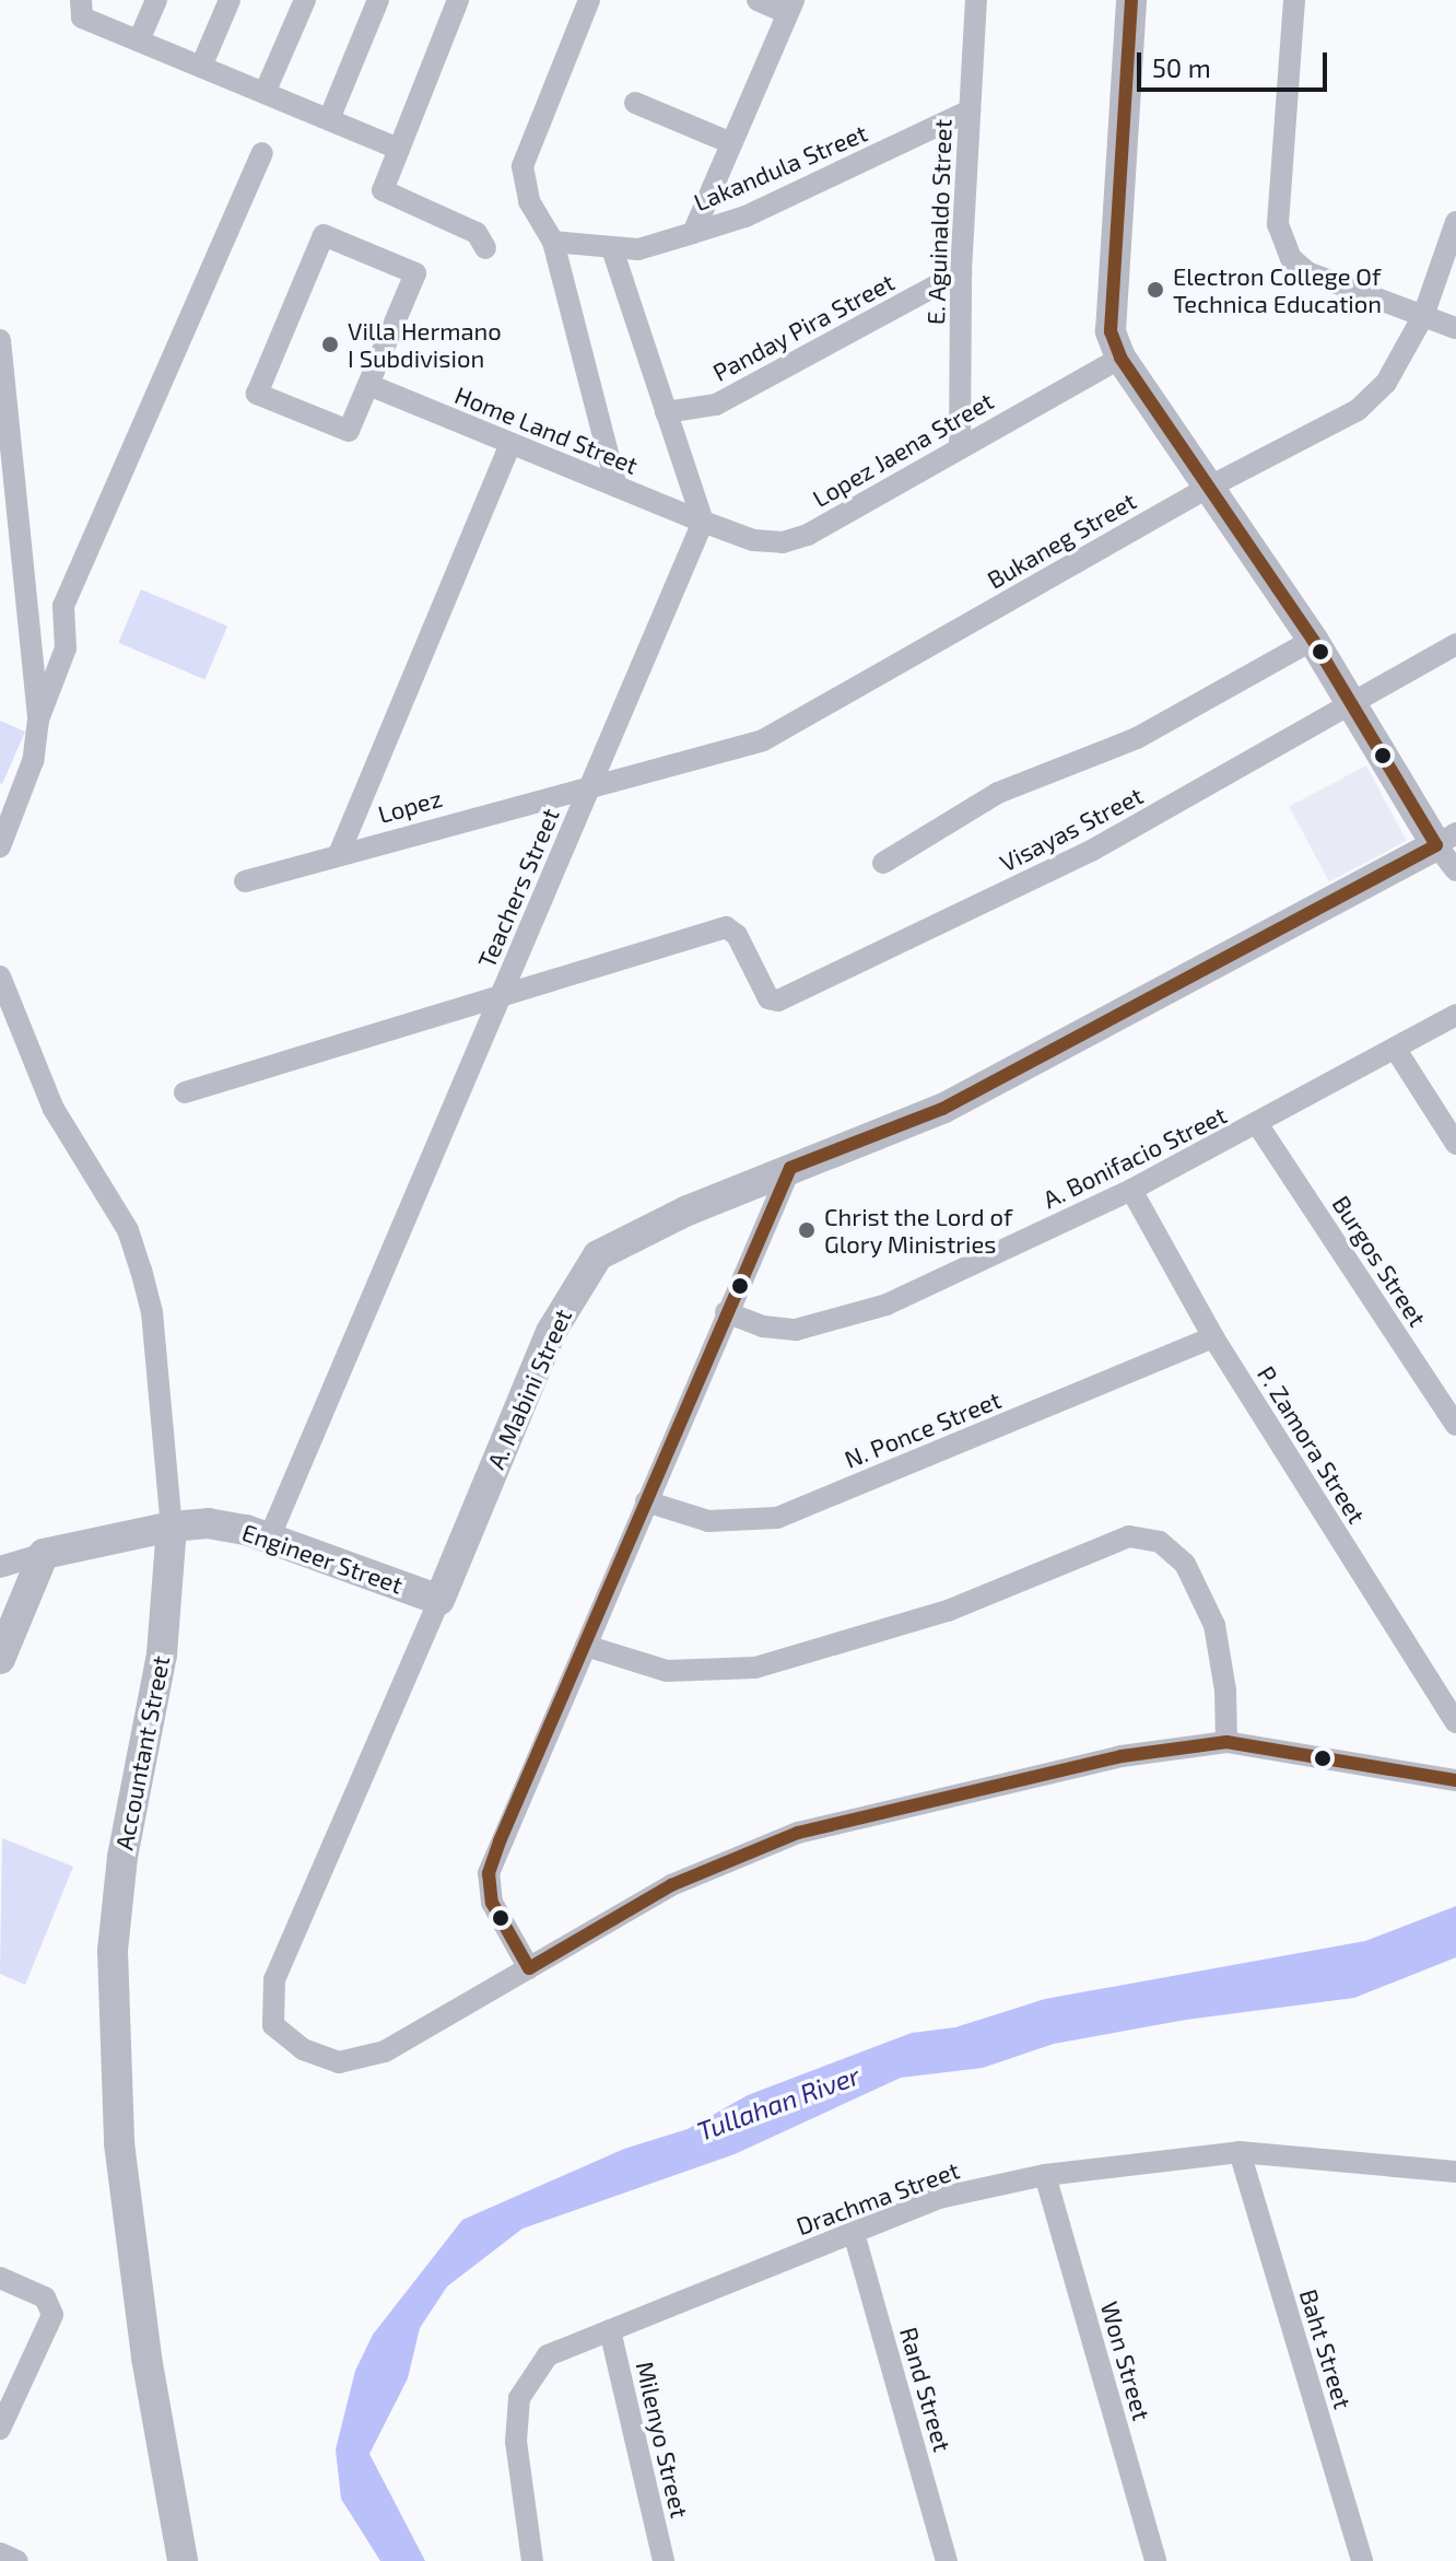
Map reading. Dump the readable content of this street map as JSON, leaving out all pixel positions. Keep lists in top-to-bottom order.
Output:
{
  "streets": {
    "street": [
      "Lakandula Street",
      "E. Aguinaldo Street",
      "Panday Pira Street",
      "Home Land Street",
      "Lopez Jaena Street",
      "Bukaneg Street",
      "Lopez",
      "Visayas Street",
      "Teachers Street",
      "A. Bonifacio Street",
      "Burgos Street",
      "A. Mabini Street",
      "N. Ponce Street",
      "P. Zamora Street",
      "Engineer Street",
      "Accountant Street",
      "Drachma Street",
      "Baht Street",
      "Won Street",
      "Rand Street",
      "Milenyo Street"
    ]
  },
  "crossings": [
    ["Lakandula Street", "E. Aguinaldo Street"],
    ["E. Aguinaldo Street", "Panday Pira Street"],
    ["E. Aguinaldo Street", "Lopez Jaena Street"],
    ["Home Land Street", "Lopez Jaena Street"],
    ["Home Land Street", "Teachers Street"],
    ["Lopez Jaena Street", "Teachers Street"],
    ["Bukaneg Street", "Lopez"],
    ["Bukaneg Street", "Teachers Street"],
    ["Lopez", "Teachers Street"],
    ["Visayas Street", "Teachers Street"],
    ["Teachers Street", "Engineer Street"],
    ["A. Bonifacio Street", "Burgos Street"],
    ["A. Bonifacio Street", "P. Zamora Street"],
    ["A. Mabini Street", "Engineer Street"],
    ["N. Ponce Street", "P. Zamora Street"],
    ["Engineer Street", "Accountant Street"],
    ["Drachma Street", "Baht Street"],
    ["Drachma Street", "Won Street"],
    ["Drachma Street", "Rand Street"],
    ["Drachma Street", "Milenyo Street"]
  ],
  "water": ["Tullahan River"],
  "places": ["Electron College Of Technica Education", "Villa Hermano I Subdivision", "Christ the Lord of Glory Ministries"],
  "scale_bar": "50 m"
}
